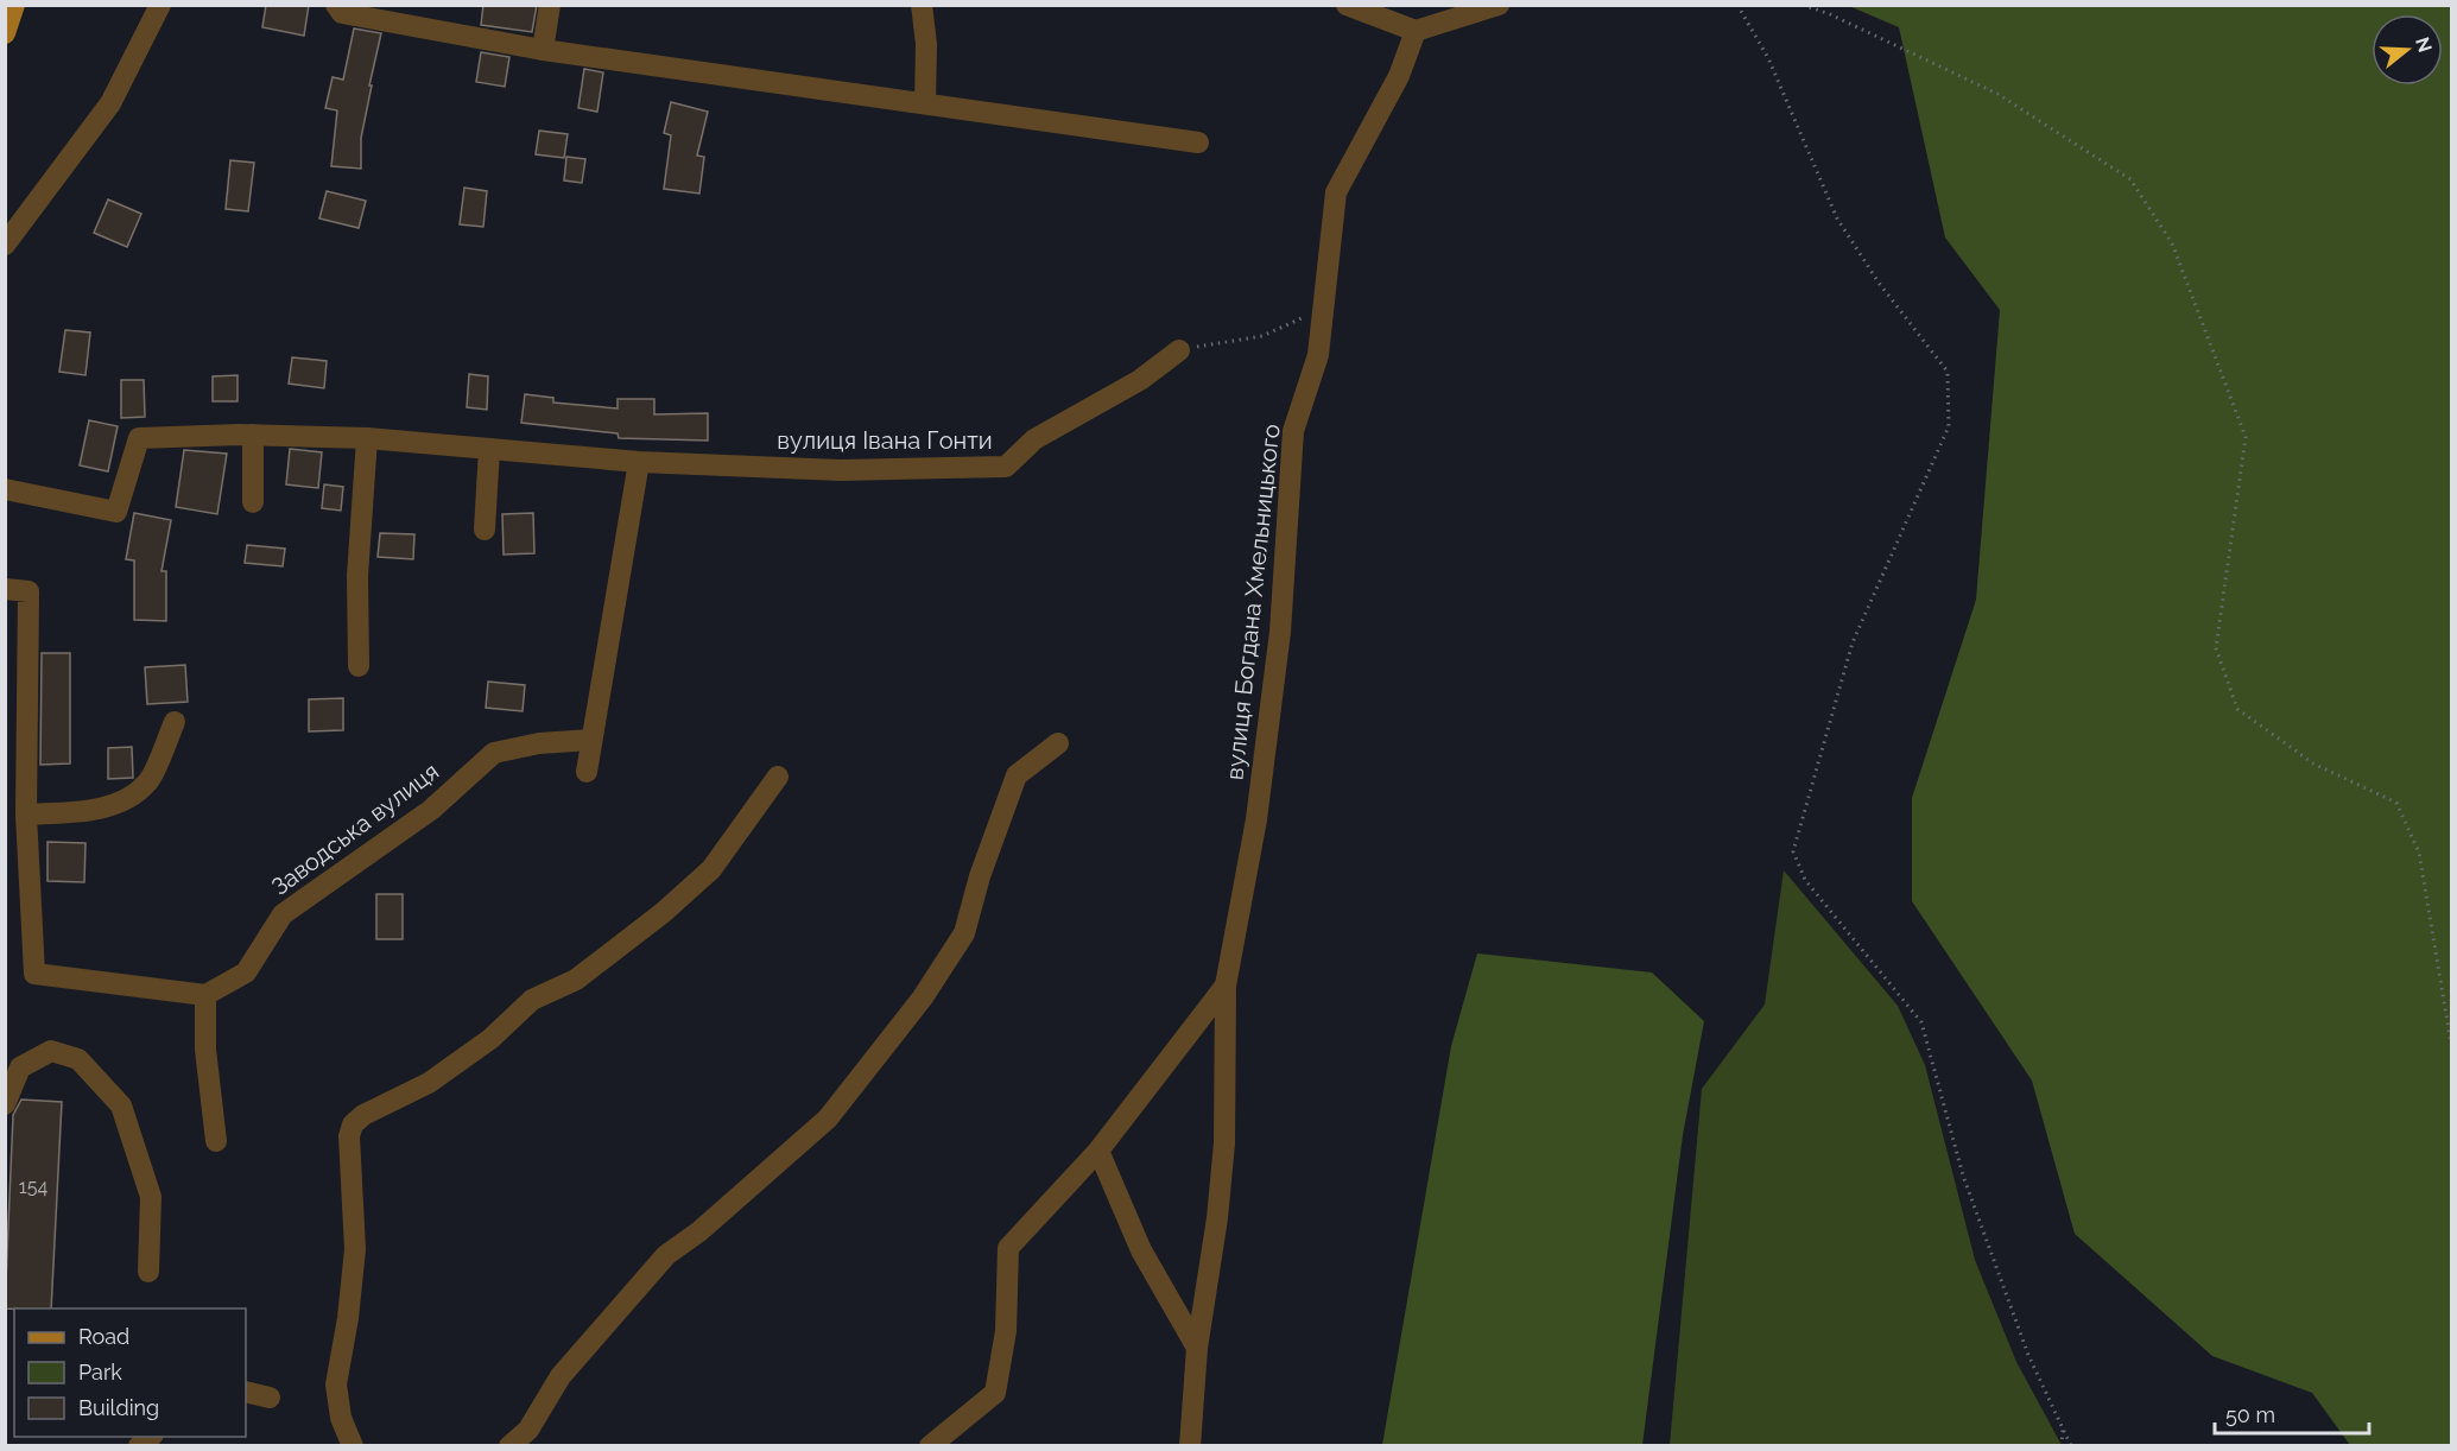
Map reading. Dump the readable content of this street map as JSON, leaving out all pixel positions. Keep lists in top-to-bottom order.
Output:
{
  "streets": {
    "street": ["вулиця Івана Гонти", "вулиця Богдана Хмельницького", "Заводська вулиця"]
  },
  "house_numbers": ["154"],
  "legend": ["Road", "Park", "Building"],
  "scale_bar": "50 m",
  "north": "right"
}
